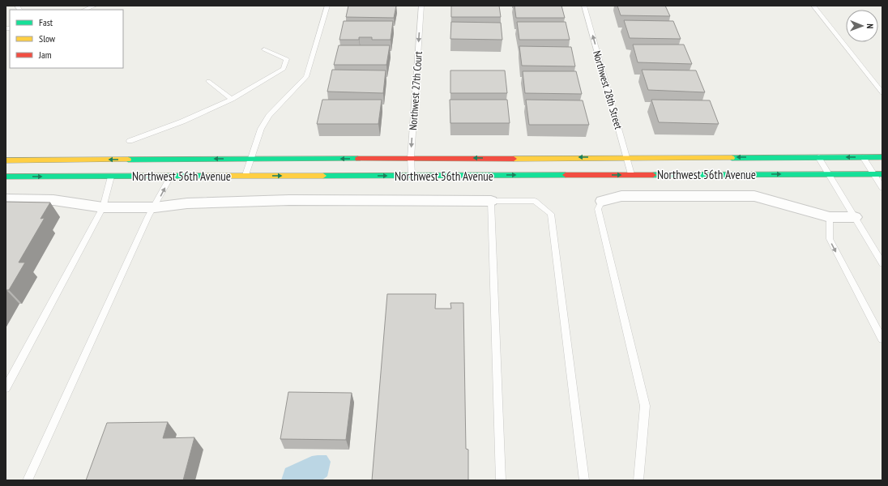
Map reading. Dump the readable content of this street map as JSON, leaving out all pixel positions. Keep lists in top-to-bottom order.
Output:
{
  "streets": {
    "street": ["Northwest 56th Avenue"],
    "lane": ["Northwest 28th Street", "Northwest 27th Court"]
  },
  "crossings": [
    ["Northwest 28th Street", "Northwest 56th Avenue"],
    ["Northwest 27th Court", "Northwest 56th Avenue"]
  ],
  "one_way": ["Northwest 28th Street", "Northwest 27th Court"],
  "legend": ["Fast", "Slow", "Jam"],
  "north": "right"
}
